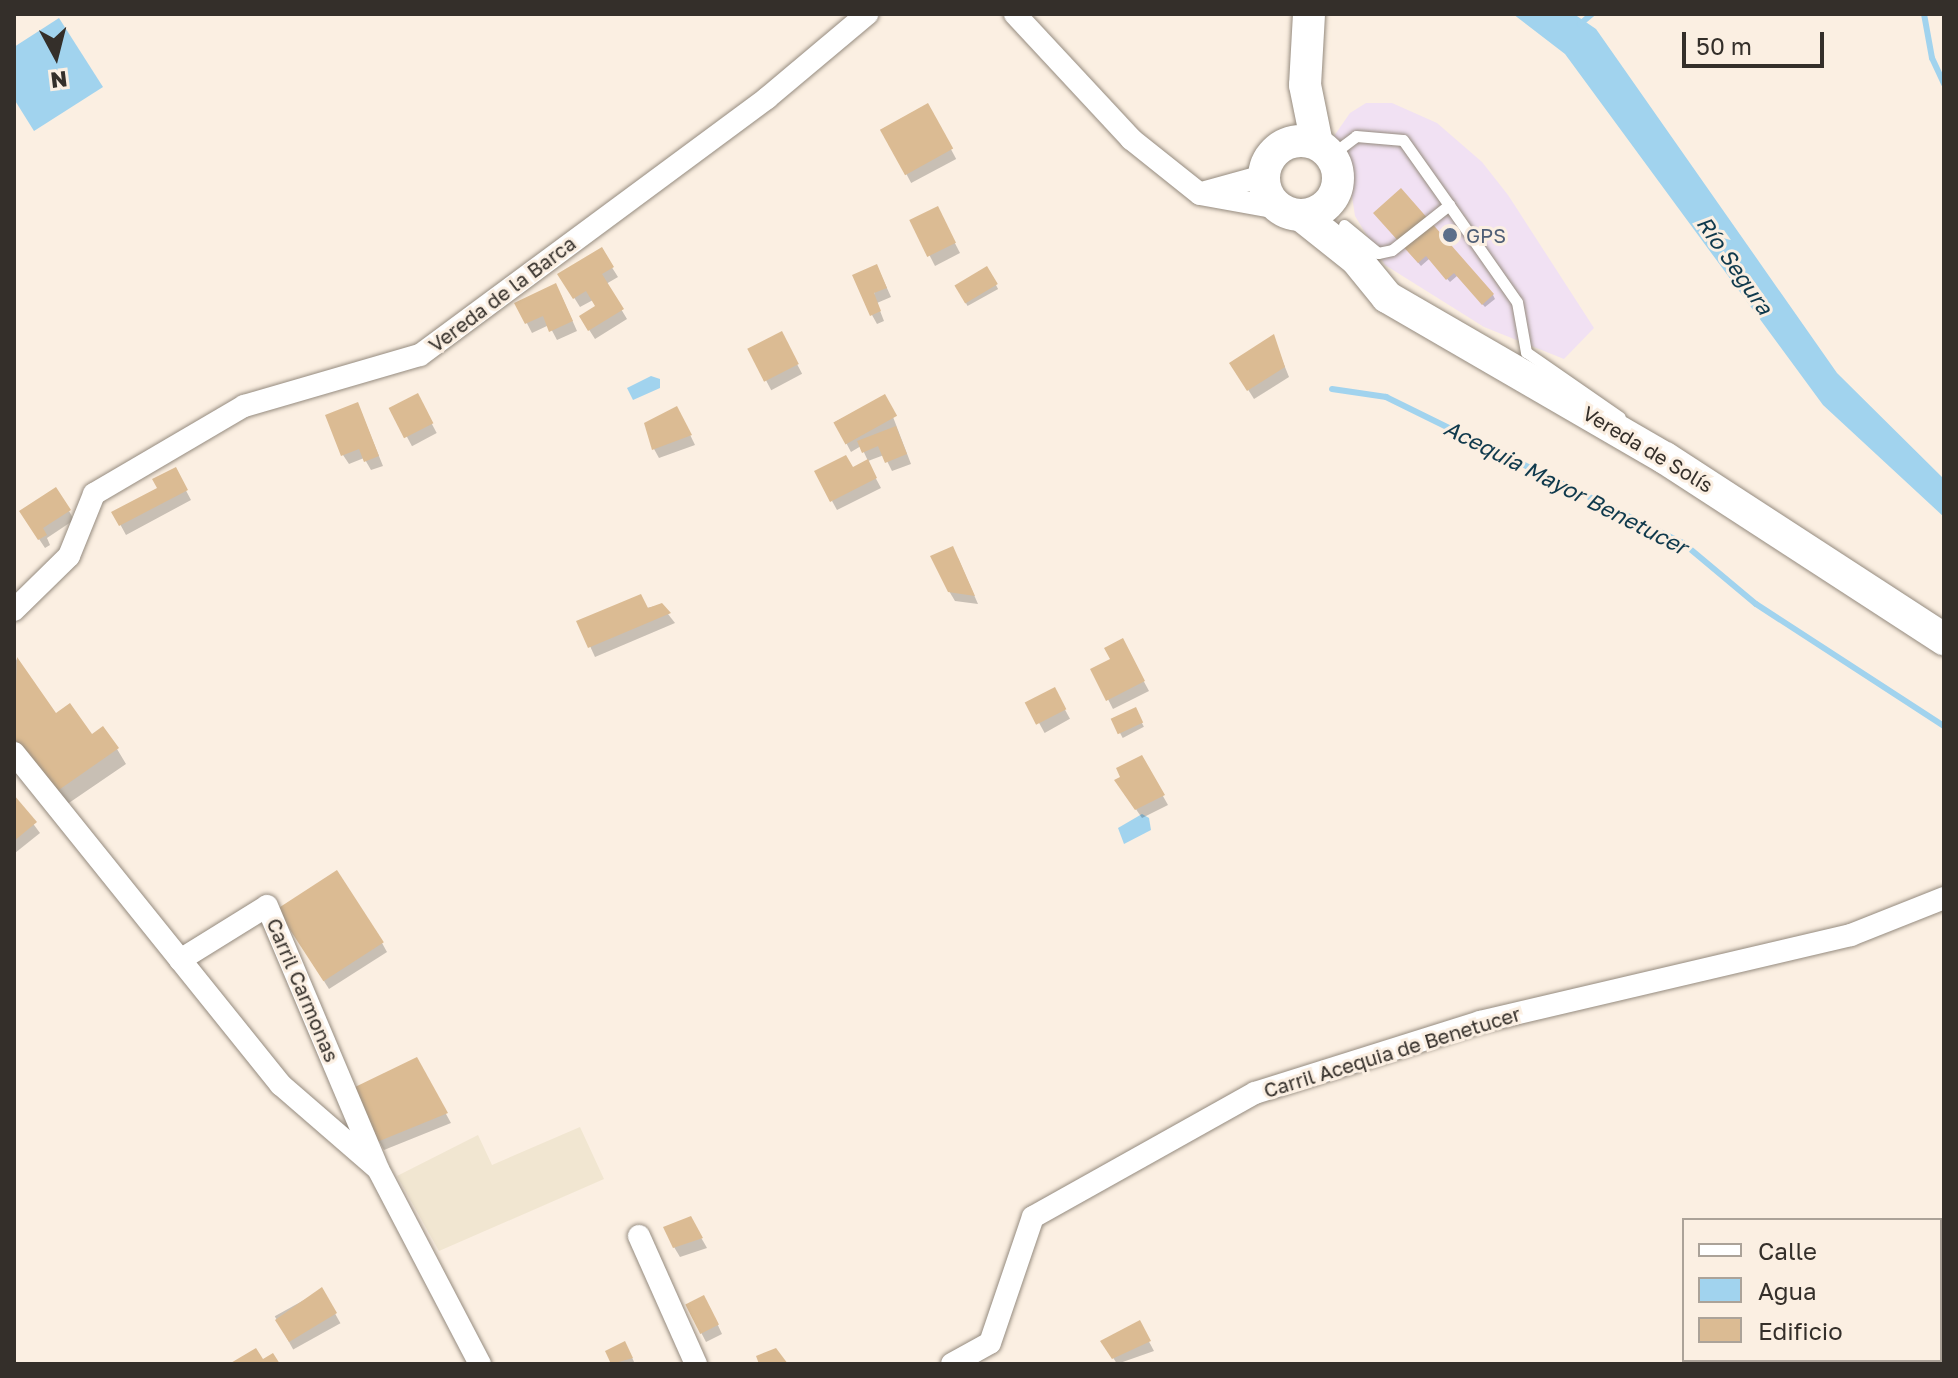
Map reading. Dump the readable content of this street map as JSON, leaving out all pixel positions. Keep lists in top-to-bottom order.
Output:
{
  "streets": {
    "street": [
      "Vereda de la Barca",
      "Vereda de Solís",
      "Carril Carmonas",
      "Carril Acequia de Benetucer"
    ]
  },
  "water": ["Río Segura", "Acequia Mayor Benetucer"],
  "places": ["GPS"],
  "legend": ["Calle", "Agua", "Edificio"],
  "scale_bar": "50 m",
  "north": "bottom"
}
